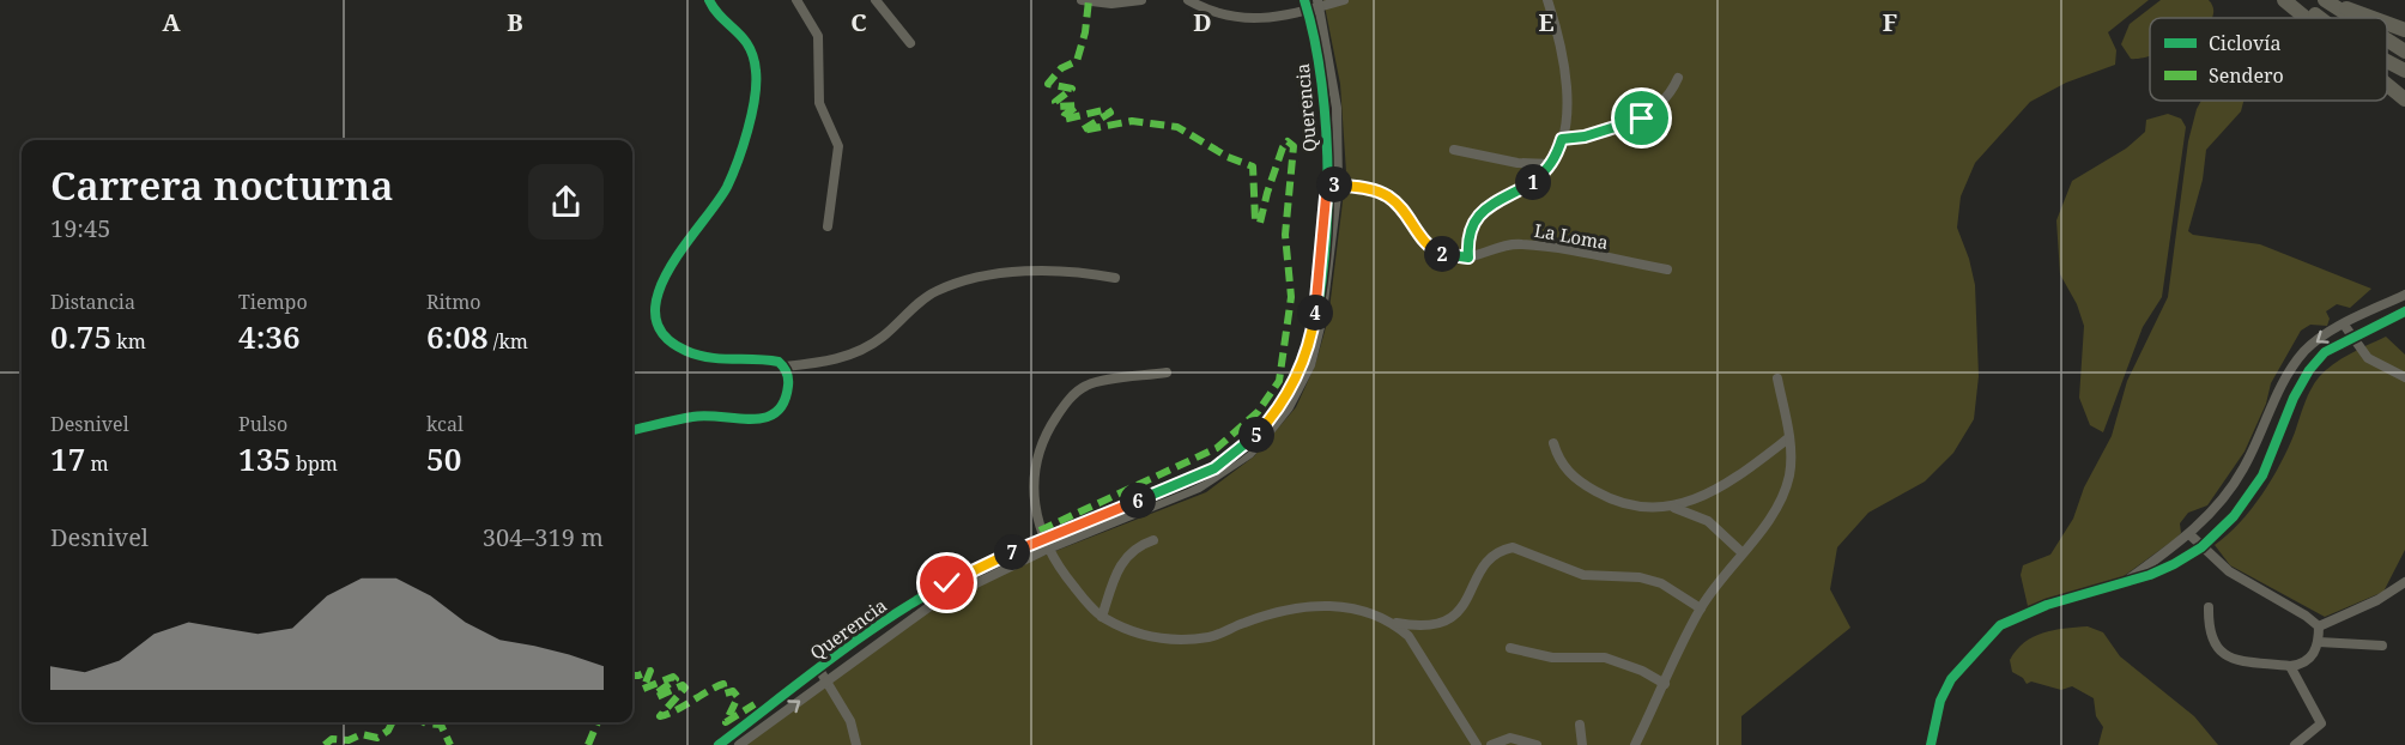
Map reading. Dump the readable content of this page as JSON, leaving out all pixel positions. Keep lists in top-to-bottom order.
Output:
{
  "streets": {
    "street": ["Querencia", "La Loma"]
  },
  "crossings": [
    ["Querencia", "La Loma"]
  ],
  "legend": ["Ciclovía", "Sendero"],
  "page": {
    "heading": ["Carrera nocturna", "19:45"],
    "pins": [
      "1",
      "3",
      "2",
      "4",
      "5",
      "6",
      "7"
    ],
    "stats": [
      ["Distancia", "0.75 km"],
      ["Tiempo", "4:36"],
      ["Ritmo", "6:08 /km"],
      ["Desnivel", "17 m"],
      ["Pulso", "135 bpm"],
      ["kcal", "50"]
    ],
    "chart": ["Desnivel", "304–319 m"]
  },
  "grid": {
    "columns": [
      "A",
      "B",
      "C",
      "D",
      "E",
      "F"
    ]
  }
}
